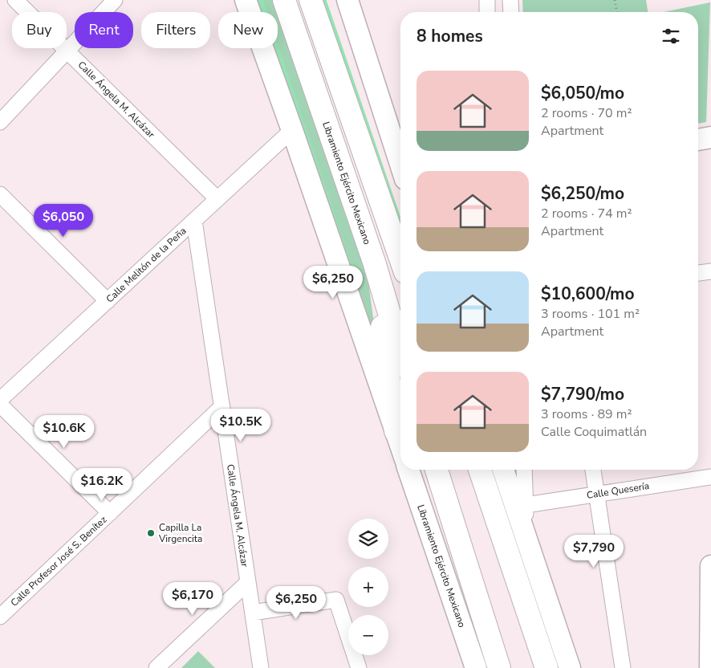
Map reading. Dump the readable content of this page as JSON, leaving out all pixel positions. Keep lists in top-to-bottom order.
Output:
{
  "streets": {
    "highway": ["Libramiento Ejército Mexicano"],
    "street": [
      "Calle Ángela M. Alcázar",
      "Calle Melitón de la Peña",
      "Calle Quesería",
      "Calle Profesor José S. Benítez"
    ]
  },
  "crossings": [
    ["Calle Ángela M. Alcázar", "Calle Melitón de la Peña"],
    ["Calle Ángela M. Alcázar", "Calle Profesor José S. Benítez"]
  ],
  "places": ["Capilla La Virgencita"],
  "page": {
    "chip": [
      "Buy",
      "Rent",
      "Filters",
      "New"
    ],
    "heading": "8 homes",
    "list": [
      {
        "name": "$6,050/mo",
        "note": "2 rooms · 70 m² · Apartment"
      },
      {
        "name": "$6,250/mo",
        "note": "2 rooms · 74 m² · Apartment"
      },
      {
        "name": "$10,600/mo",
        "note": "3 rooms · 101 m² · Apartment"
      },
      {
        "name": "$7,790/mo",
        "note": "3 rooms · 89 m² · Calle Coquimatlán"
      }
    ],
    "price": [
      "$6,050",
      "$6,250",
      "$10.5K",
      "$10.6K",
      "$16.2K",
      "$7,790",
      "$6,170",
      "$6,250"
    ],
    "map_buttons": ["+", "−"]
  }
}
